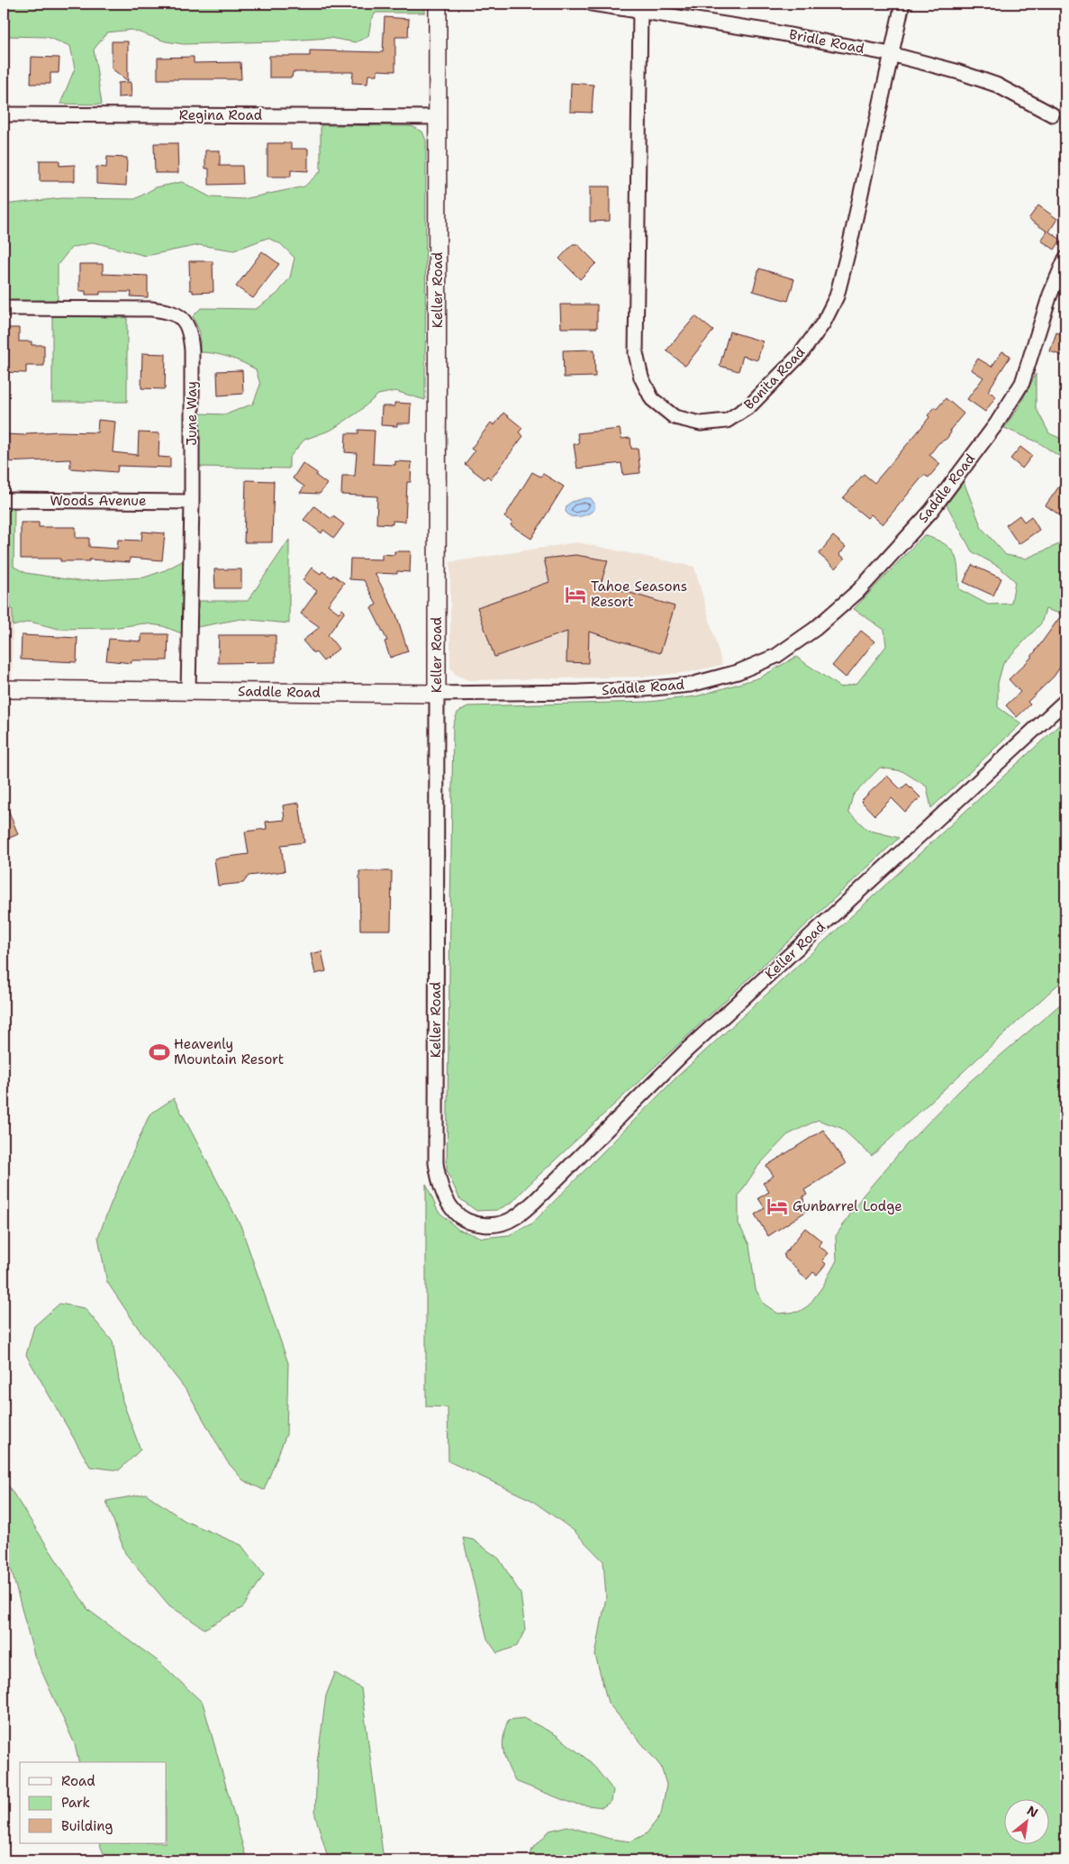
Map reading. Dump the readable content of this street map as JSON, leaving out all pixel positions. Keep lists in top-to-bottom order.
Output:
{
  "streets": {
    "street": [
      "Bridle Road",
      "Regina Road",
      "Keller Road",
      "Bonita Road",
      "June Way",
      "Saddle Road",
      "Woods Avenue"
    ]
  },
  "crossings": [
    ["Bridle Road", "Bonita Road"],
    ["Regina Road", "Keller Road"],
    ["Keller Road", "Saddle Road"],
    ["June Way", "Saddle Road"],
    ["June Way", "Woods Avenue"]
  ],
  "places": {
    "hotel": ["Tahoe Seasons Resort", "Gunbarrel Lodge"],
    "sports": ["Heavenly Mountain Resort"]
  },
  "legend": ["Road", "Park", "Building"],
  "north": "top right"
}
